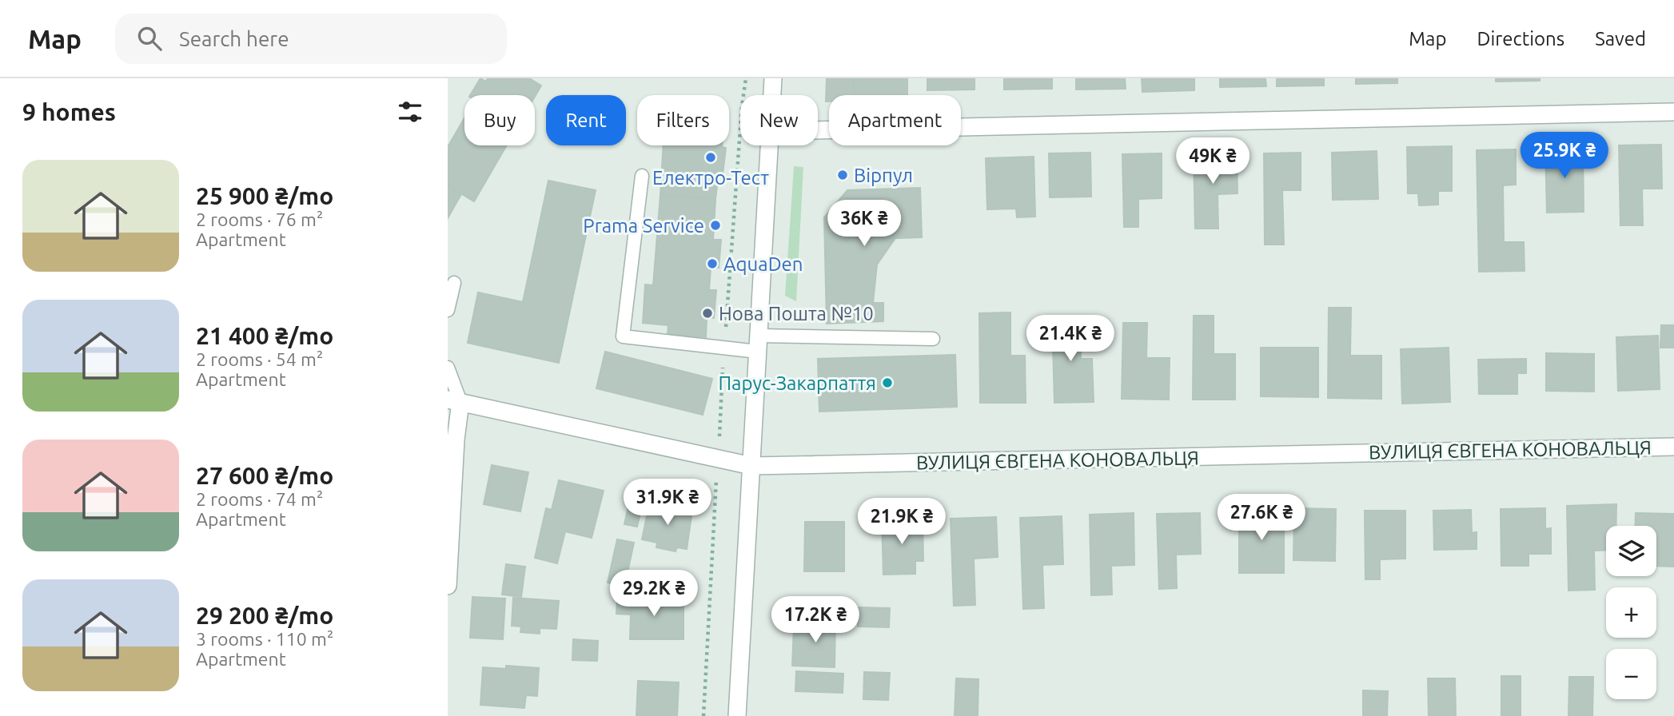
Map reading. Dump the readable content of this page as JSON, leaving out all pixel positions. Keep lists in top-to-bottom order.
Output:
{
  "streets": {
    "street": ["ВУЛИЦЯ ЄВГЕНА КОНОВАЛЬЦЯ"]
  },
  "places": [
    "Електро-Тест",
    "Вірпул",
    "Prama Service",
    "AquaDen",
    "Нова Пошта №10",
    "Парус-Закарпаття"
  ],
  "page": {
    "header": "Map",
    "search": "Search here",
    "nav": ["Map", "Directions", "Saved"],
    "heading": "9 homes",
    "chip": [
      "Buy",
      "Rent",
      "Filters",
      "New",
      "Apartment"
    ],
    "price": [
      "25.9K ₴",
      "49K ₴",
      "36K ₴",
      "21.4K ₴",
      "31.9K ₴",
      "27.6K ₴",
      "21.9K ₴",
      "29.2K ₴",
      "17.2K ₴"
    ],
    "list": [
      {
        "name": "25 900 ₴/mo",
        "note": "2 rooms · 76 m² · Apartment"
      },
      {
        "name": "21 400 ₴/mo",
        "note": "2 rooms · 54 m² · Apartment"
      },
      {
        "name": "27 600 ₴/mo",
        "note": "2 rooms · 74 m² · Apartment"
      },
      {
        "name": "29 200 ₴/mo",
        "note": "3 rooms · 110 m² · Apartment"
      }
    ],
    "map_buttons": ["+", "−"]
  }
}
